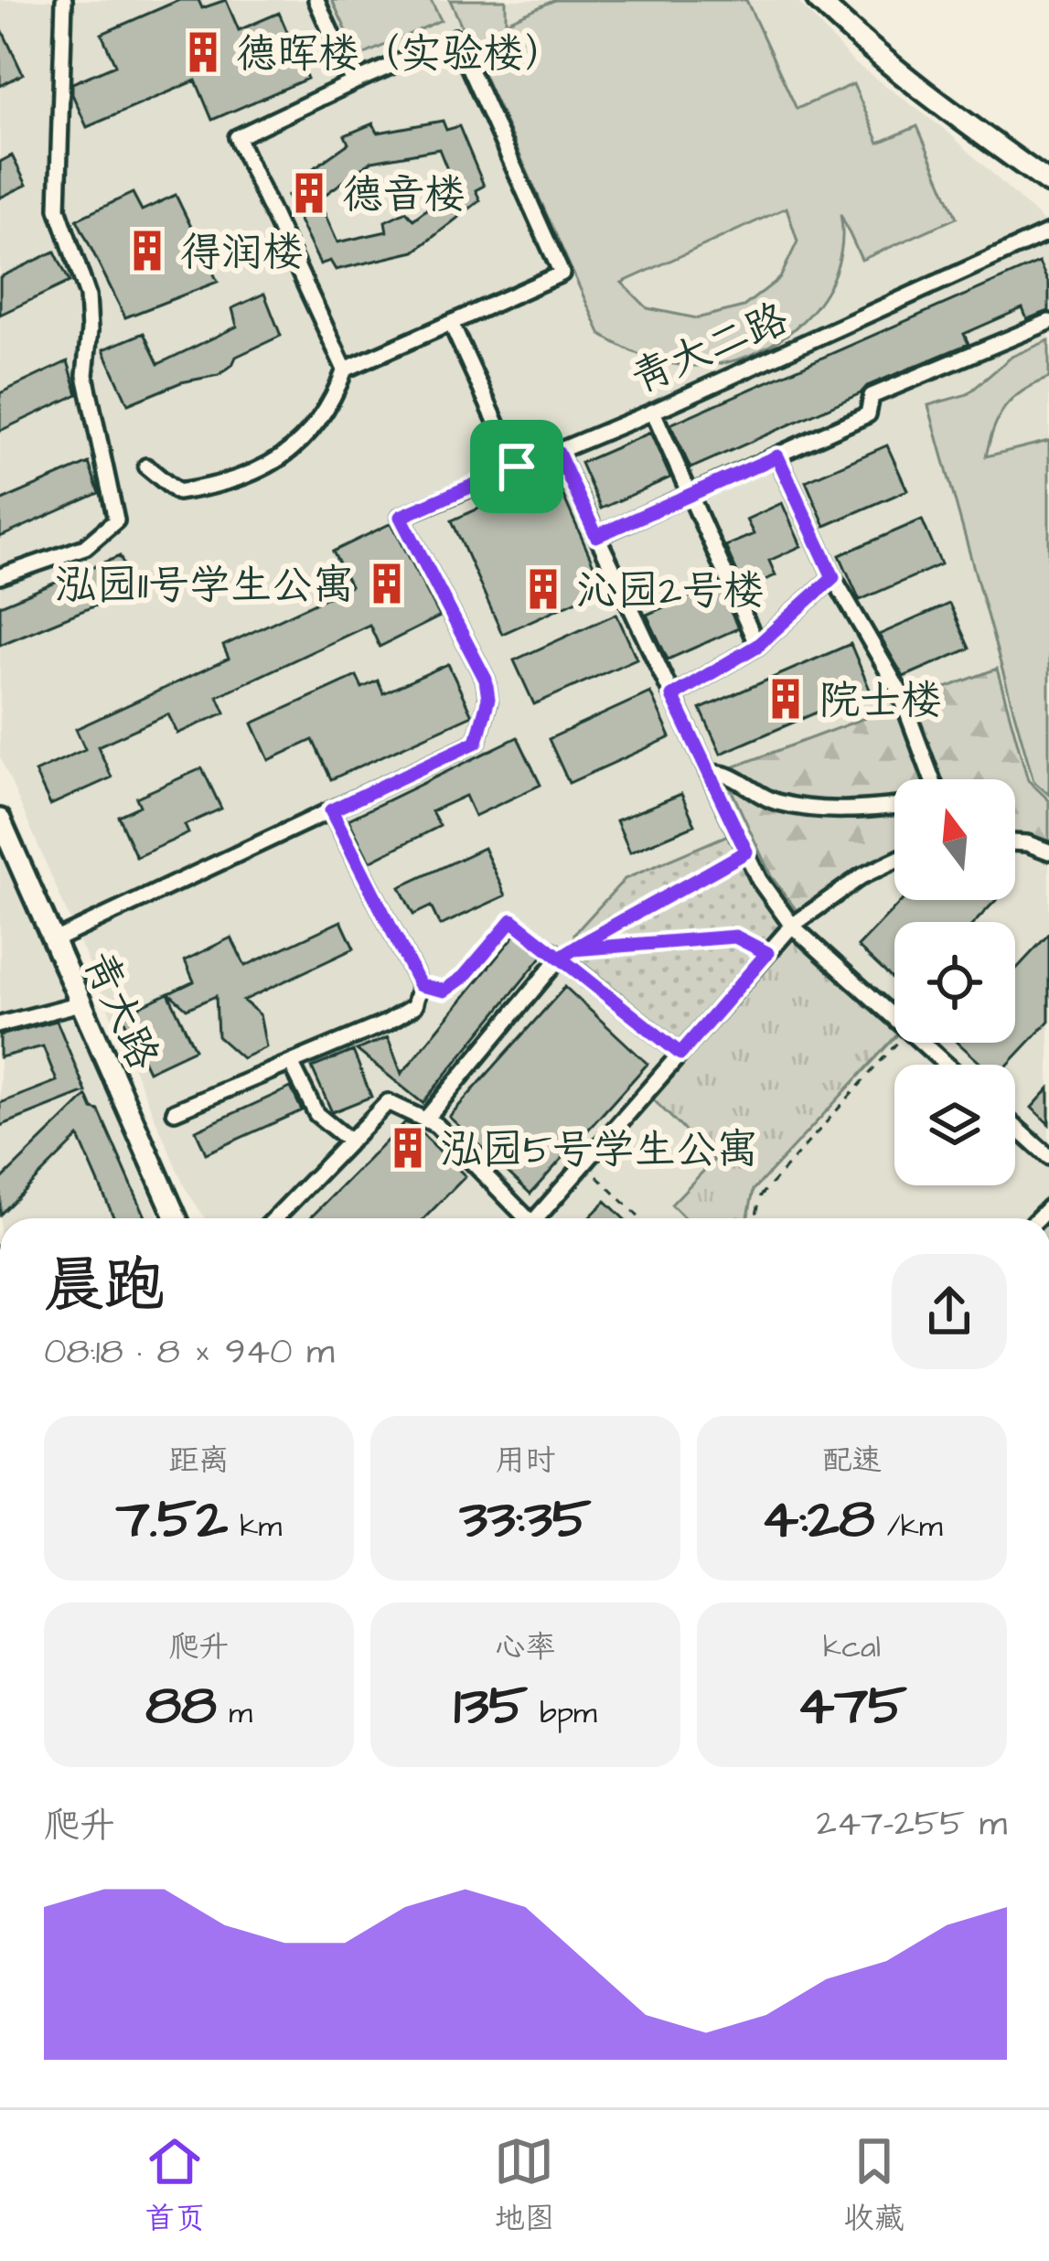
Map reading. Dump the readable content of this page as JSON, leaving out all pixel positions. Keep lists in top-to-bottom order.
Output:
{
  "streets": {
    "street": ["青大二路", "青大路"]
  },
  "places": {
    "building": [
      "德晖楼（实验楼）",
      "德音楼",
      "得润楼",
      "泓园11号学生公寓",
      "沁园2号楼",
      "院士楼",
      "泓园5号学生公寓"
    ]
  },
  "north": "top",
  "page": {
    "heading": ["晨跑", "08:18 · 8 × 940 m"],
    "stats": [
      ["距离", "7.52 km"],
      ["用时", "33:35"],
      ["配速", "4:28 /km"],
      ["爬升", "88 m"],
      ["心率", "135 bpm"],
      ["kcal", "475"]
    ],
    "chart": ["爬升", "247–255 m"],
    "tabs": ["首页", "地图", "收藏"]
  }
}
